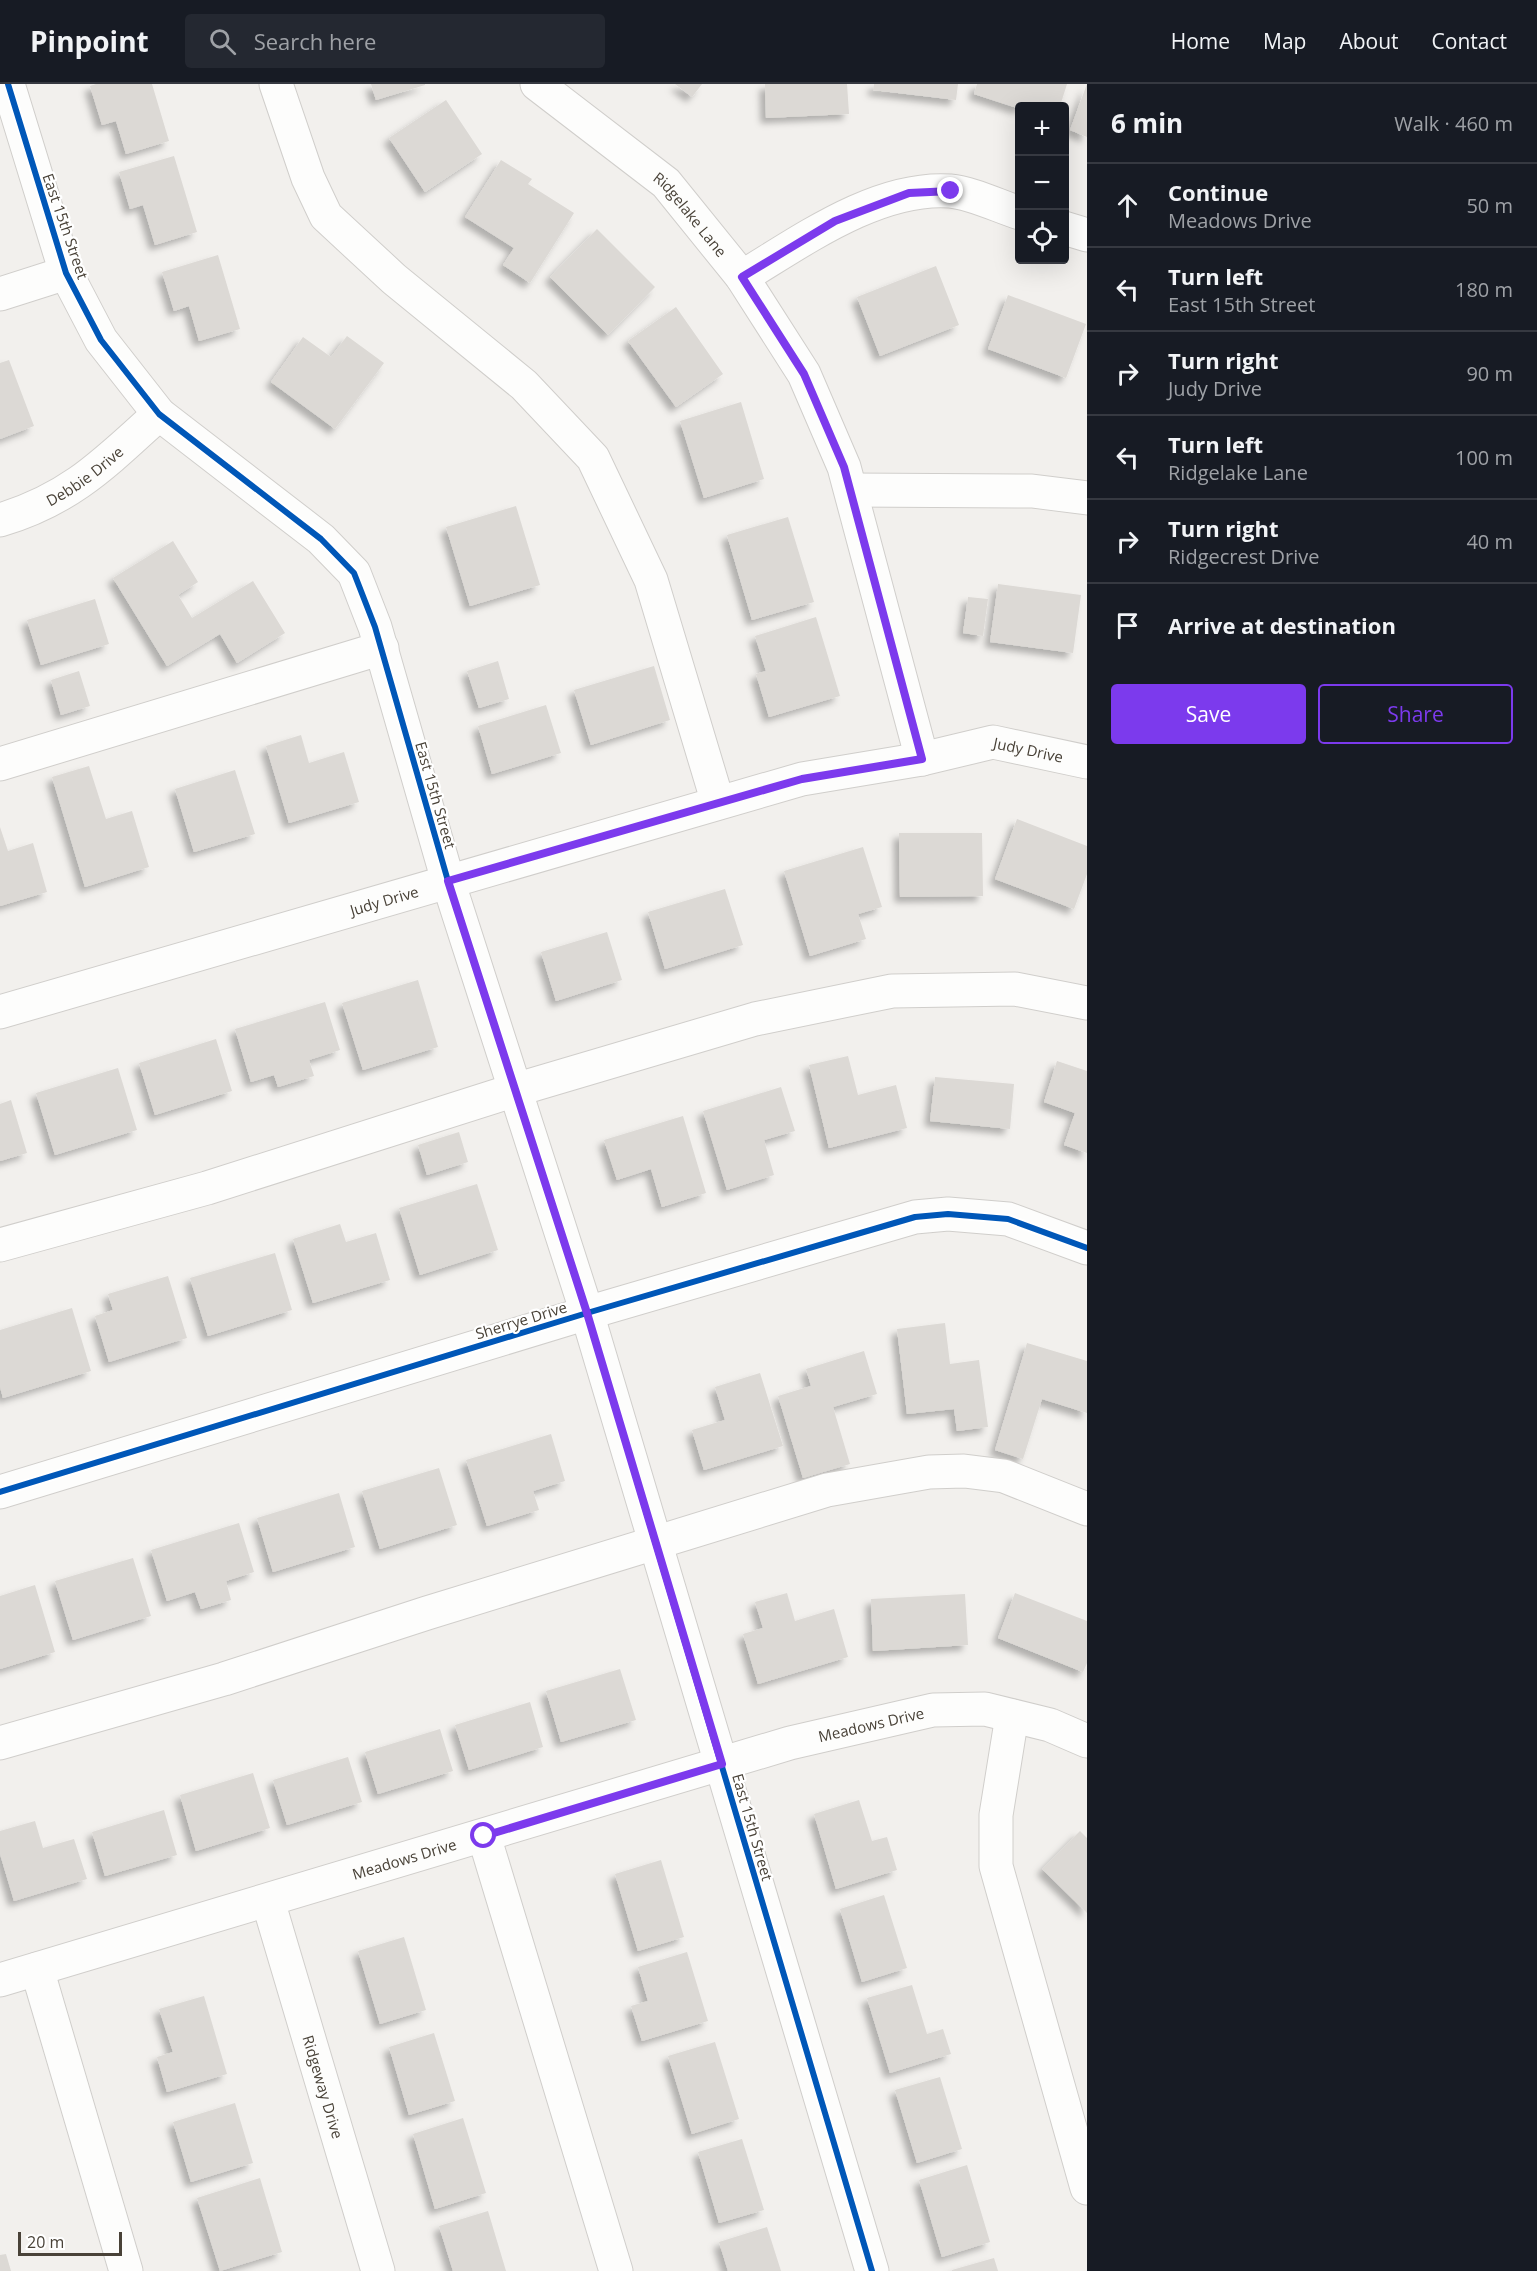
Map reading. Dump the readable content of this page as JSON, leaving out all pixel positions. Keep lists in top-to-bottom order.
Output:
{
  "streets": {
    "street": [
      "Ridgelake Lane",
      "East 15th Street",
      "Debbie Drive",
      "Judy Drive",
      "Sherrye Drive",
      "Meadows Drive",
      "Ridgeway Drive"
    ]
  },
  "crossings": [
    ["Ridgelake Lane", "Judy Drive"],
    ["East 15th Street", "Debbie Drive"],
    ["East 15th Street", "Judy Drive"],
    ["East 15th Street", "Sherrye Drive"],
    ["East 15th Street", "Meadows Drive"],
    ["Meadows Drive", "Ridgeway Drive"]
  ],
  "scale_bar": "20 m",
  "page": {
    "header": "Pinpoint",
    "search": "Search here",
    "nav": [
      "Home",
      "Map",
      "About",
      "Contact"
    ],
    "heading": ["6 min", "Walk · 460 m"],
    "map_buttons": ["+", "−"],
    "list": [
      ["Continue", "Meadows Drive", "50 m"],
      ["Turn left", "East 15th Street", "180 m"],
      ["Turn right", "Judy Drive", "90 m"],
      ["Turn left", "Ridgelake Lane", "100 m"],
      ["Turn right", "Ridgecrest Drive", "40 m"],
      "Arrive at destination"
    ],
    "buttons": ["Save", "Share"],
    "scale": "20 m"
  }
}
